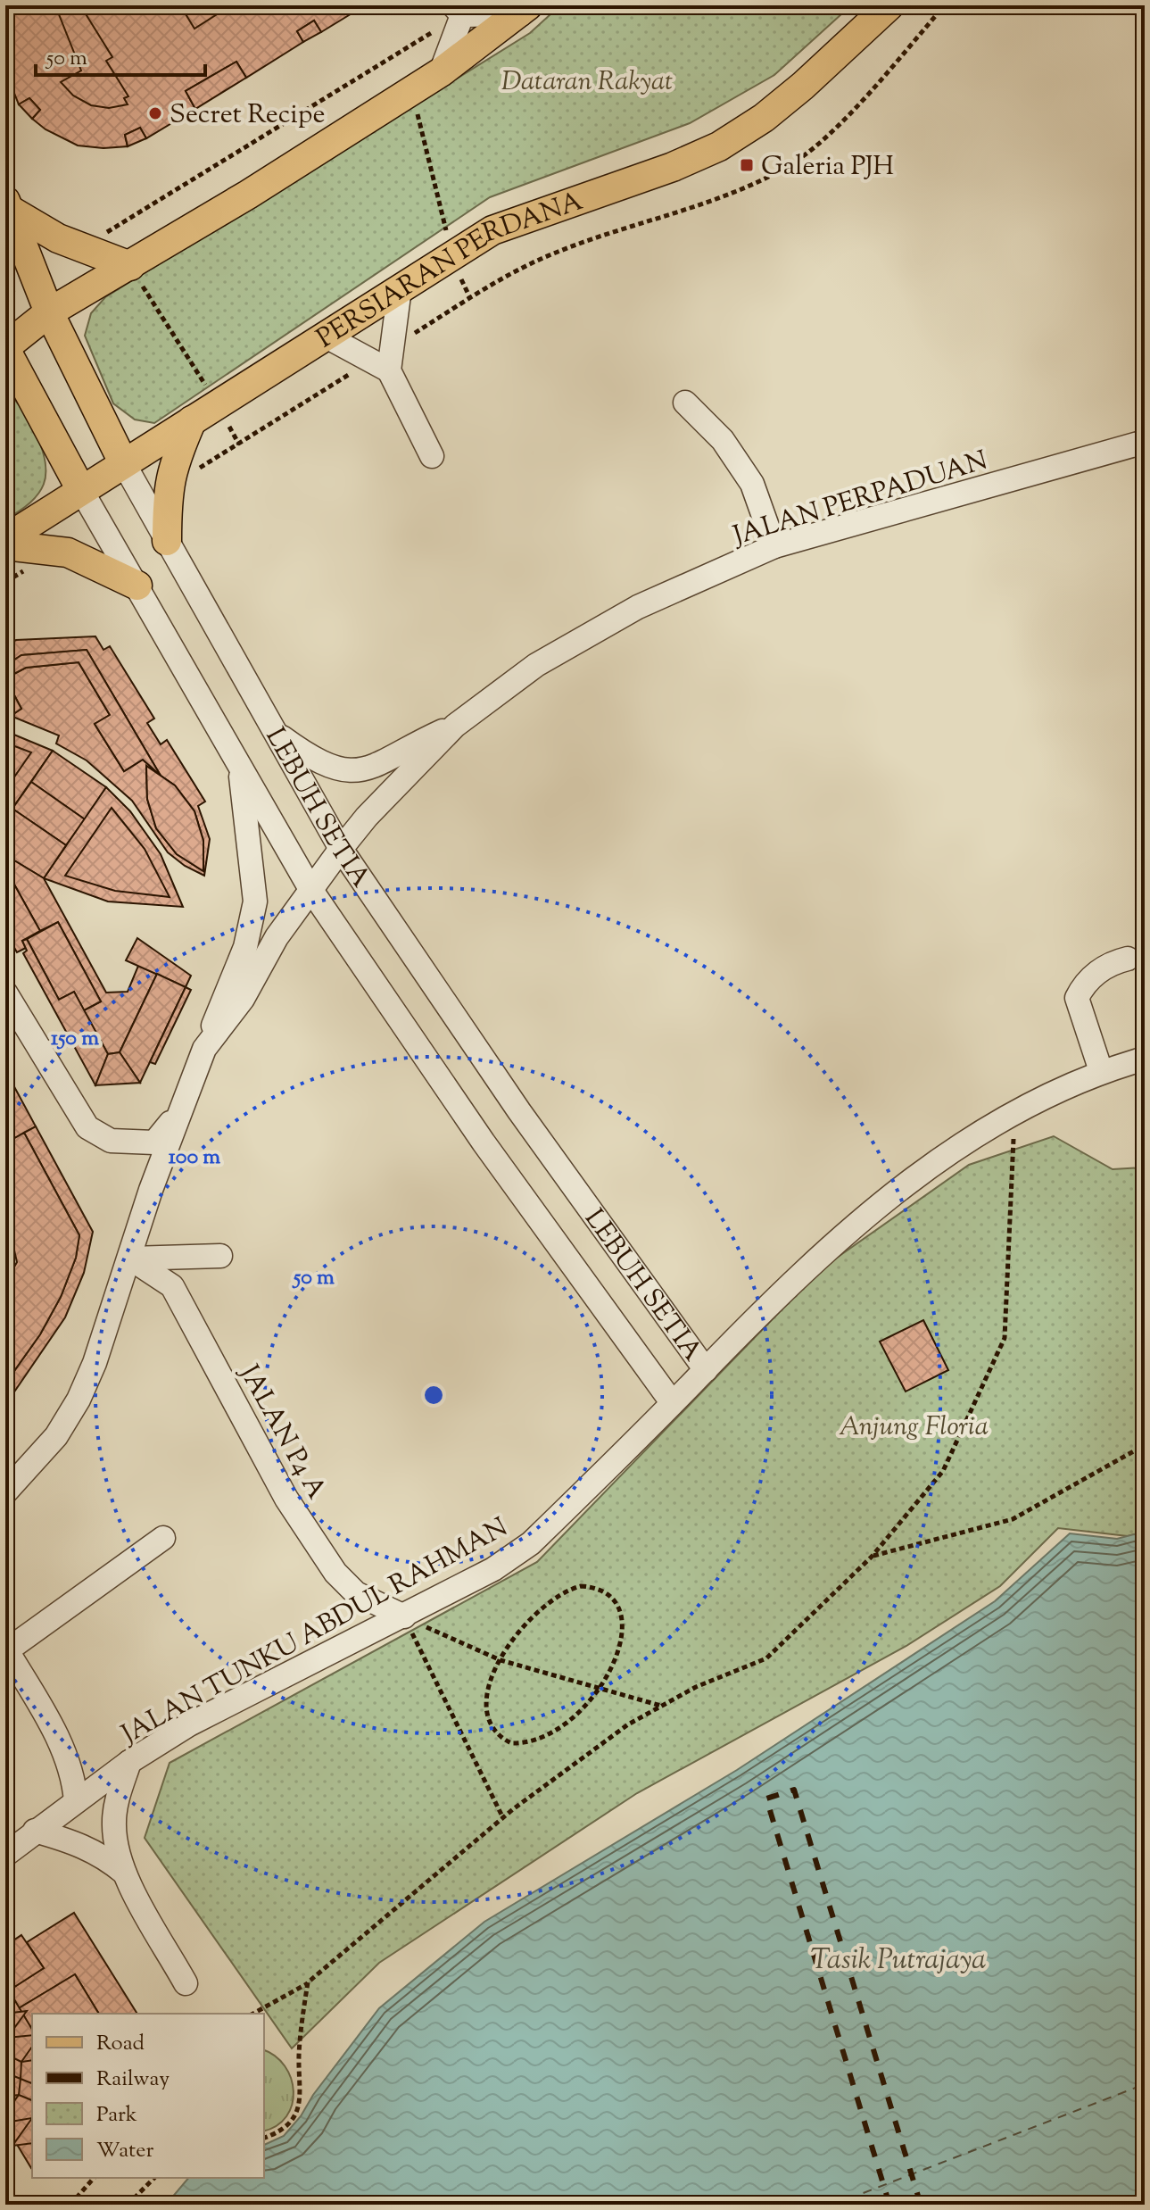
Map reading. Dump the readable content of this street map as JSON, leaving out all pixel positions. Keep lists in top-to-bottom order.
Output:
{
  "streets": {
    "main road": ["PERSIARAN PERDANA", "LEBUH SETIA"],
    "street": ["JALAN PERPADUAN", "JALAN P4 A", "JALAN TUNKU ABDUL RAHMAN"]
  },
  "crossings": [
    ["PERSIARAN PERDANA", "LEBUH SETIA"],
    ["JALAN PERPADUAN", "LEBUH SETIA"],
    ["LEBUH SETIA", "JALAN TUNKU ABDUL RAHMAN"],
    ["JALAN P4 A", "JALAN TUNKU ABDUL RAHMAN"]
  ],
  "water": ["Tasik Putrajaya"],
  "parks": ["Dataran Rakyat", "Anjung Floria"],
  "places": {
    "other": ["Secret Recipe"],
    "transit": ["Galeria PJH"]
  },
  "legend": [
    "Road",
    "Railway",
    "Park",
    "Water"
  ],
  "scale_bar": "50 m",
  "rings": ["150 m", "100 m", "50 m"]
}
